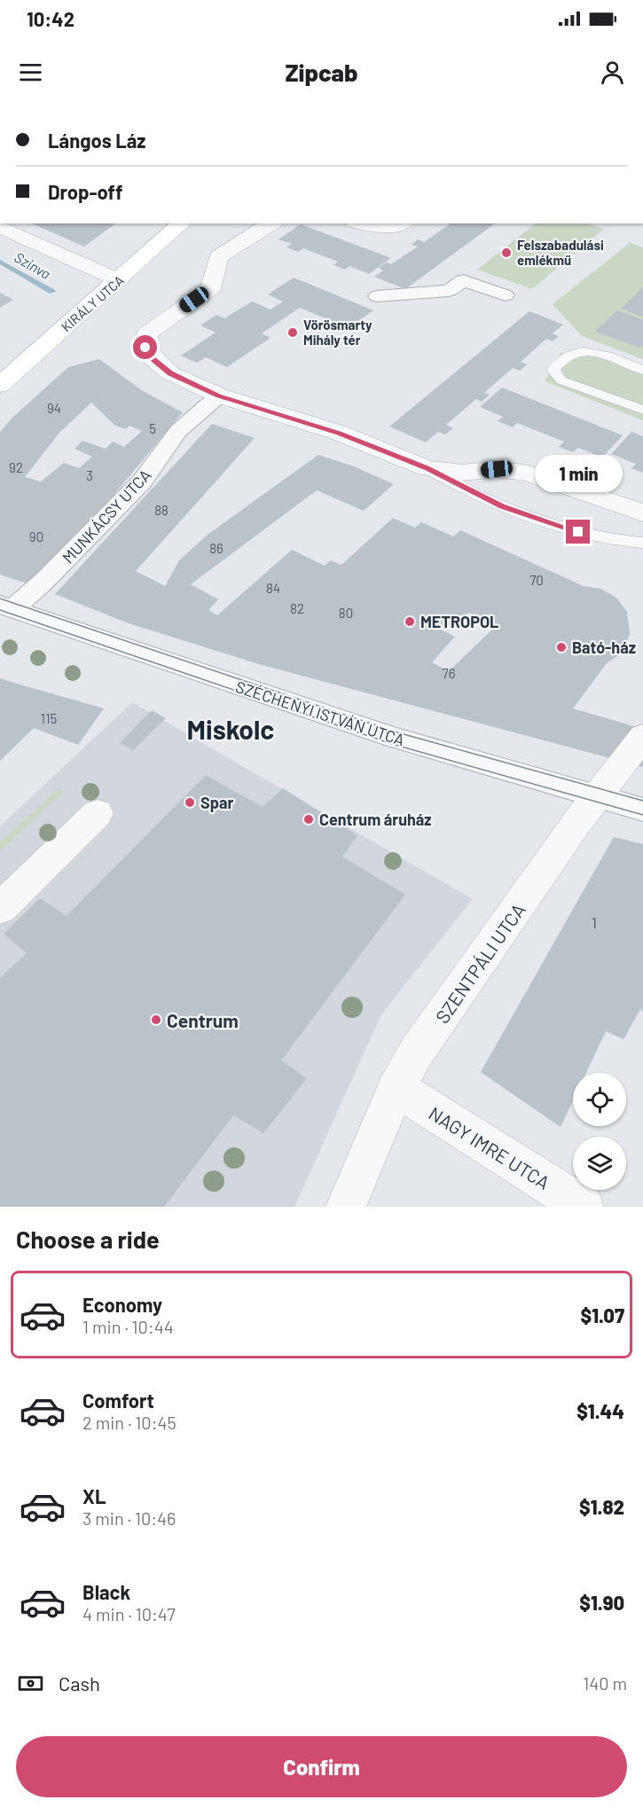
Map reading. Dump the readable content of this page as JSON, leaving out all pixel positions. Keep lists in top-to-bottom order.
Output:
{
  "streets": {
    "main road": ["KIRÁLY UTCA"],
    "street": [
      "MUNKÁCSY UTCA",
      "SZÉCHENYI ISTVÁN UTCA",
      "SZENTPÁLI UTCA",
      "NAGY IMRE UTCA"
    ]
  },
  "crossings": [
    ["MUNKÁCSY UTCA", "SZÉCHENYI ISTVÁN UTCA"],
    ["SZÉCHENYI ISTVÁN UTCA", "SZENTPÁLI UTCA"],
    ["SZENTPÁLI UTCA", "NAGY IMRE UTCA"]
  ],
  "districts": ["Miskolc"],
  "water": ["Szinva"],
  "places": [
    "Felszabadulási emlékmű",
    "Vörösmarty Mihály tér",
    "METROPOL",
    "Bató-ház",
    "Spar",
    "Centrum áruház",
    "Centrum"
  ],
  "house_numbers": [
    "94",
    "5",
    "92",
    "3",
    "88",
    "90",
    "86",
    "70",
    "84",
    "82",
    "80",
    "76",
    "115",
    "1"
  ],
  "page": {
    "status": "10:42",
    "header": "Zipcab",
    "banner": ["Lángos Láz", "Drop-off"],
    "bubble": "1 min",
    "heading": "Choose a ride",
    "list": [
      {
        "name": "Economy",
        "note": "1 min · 10:44",
        "value": "$1.07"
      },
      {
        "name": "Comfort",
        "note": "2 min · 10:45",
        "value": "$1.44"
      },
      {
        "name": "XL",
        "note": "3 min · 10:46",
        "value": "$1.82"
      },
      {
        "name": "Black",
        "note": "4 min · 10:47",
        "value": "$1.90"
      }
    ],
    "pay": ["Cash", "140 m"],
    "buttons": "Confirm"
  }
}
